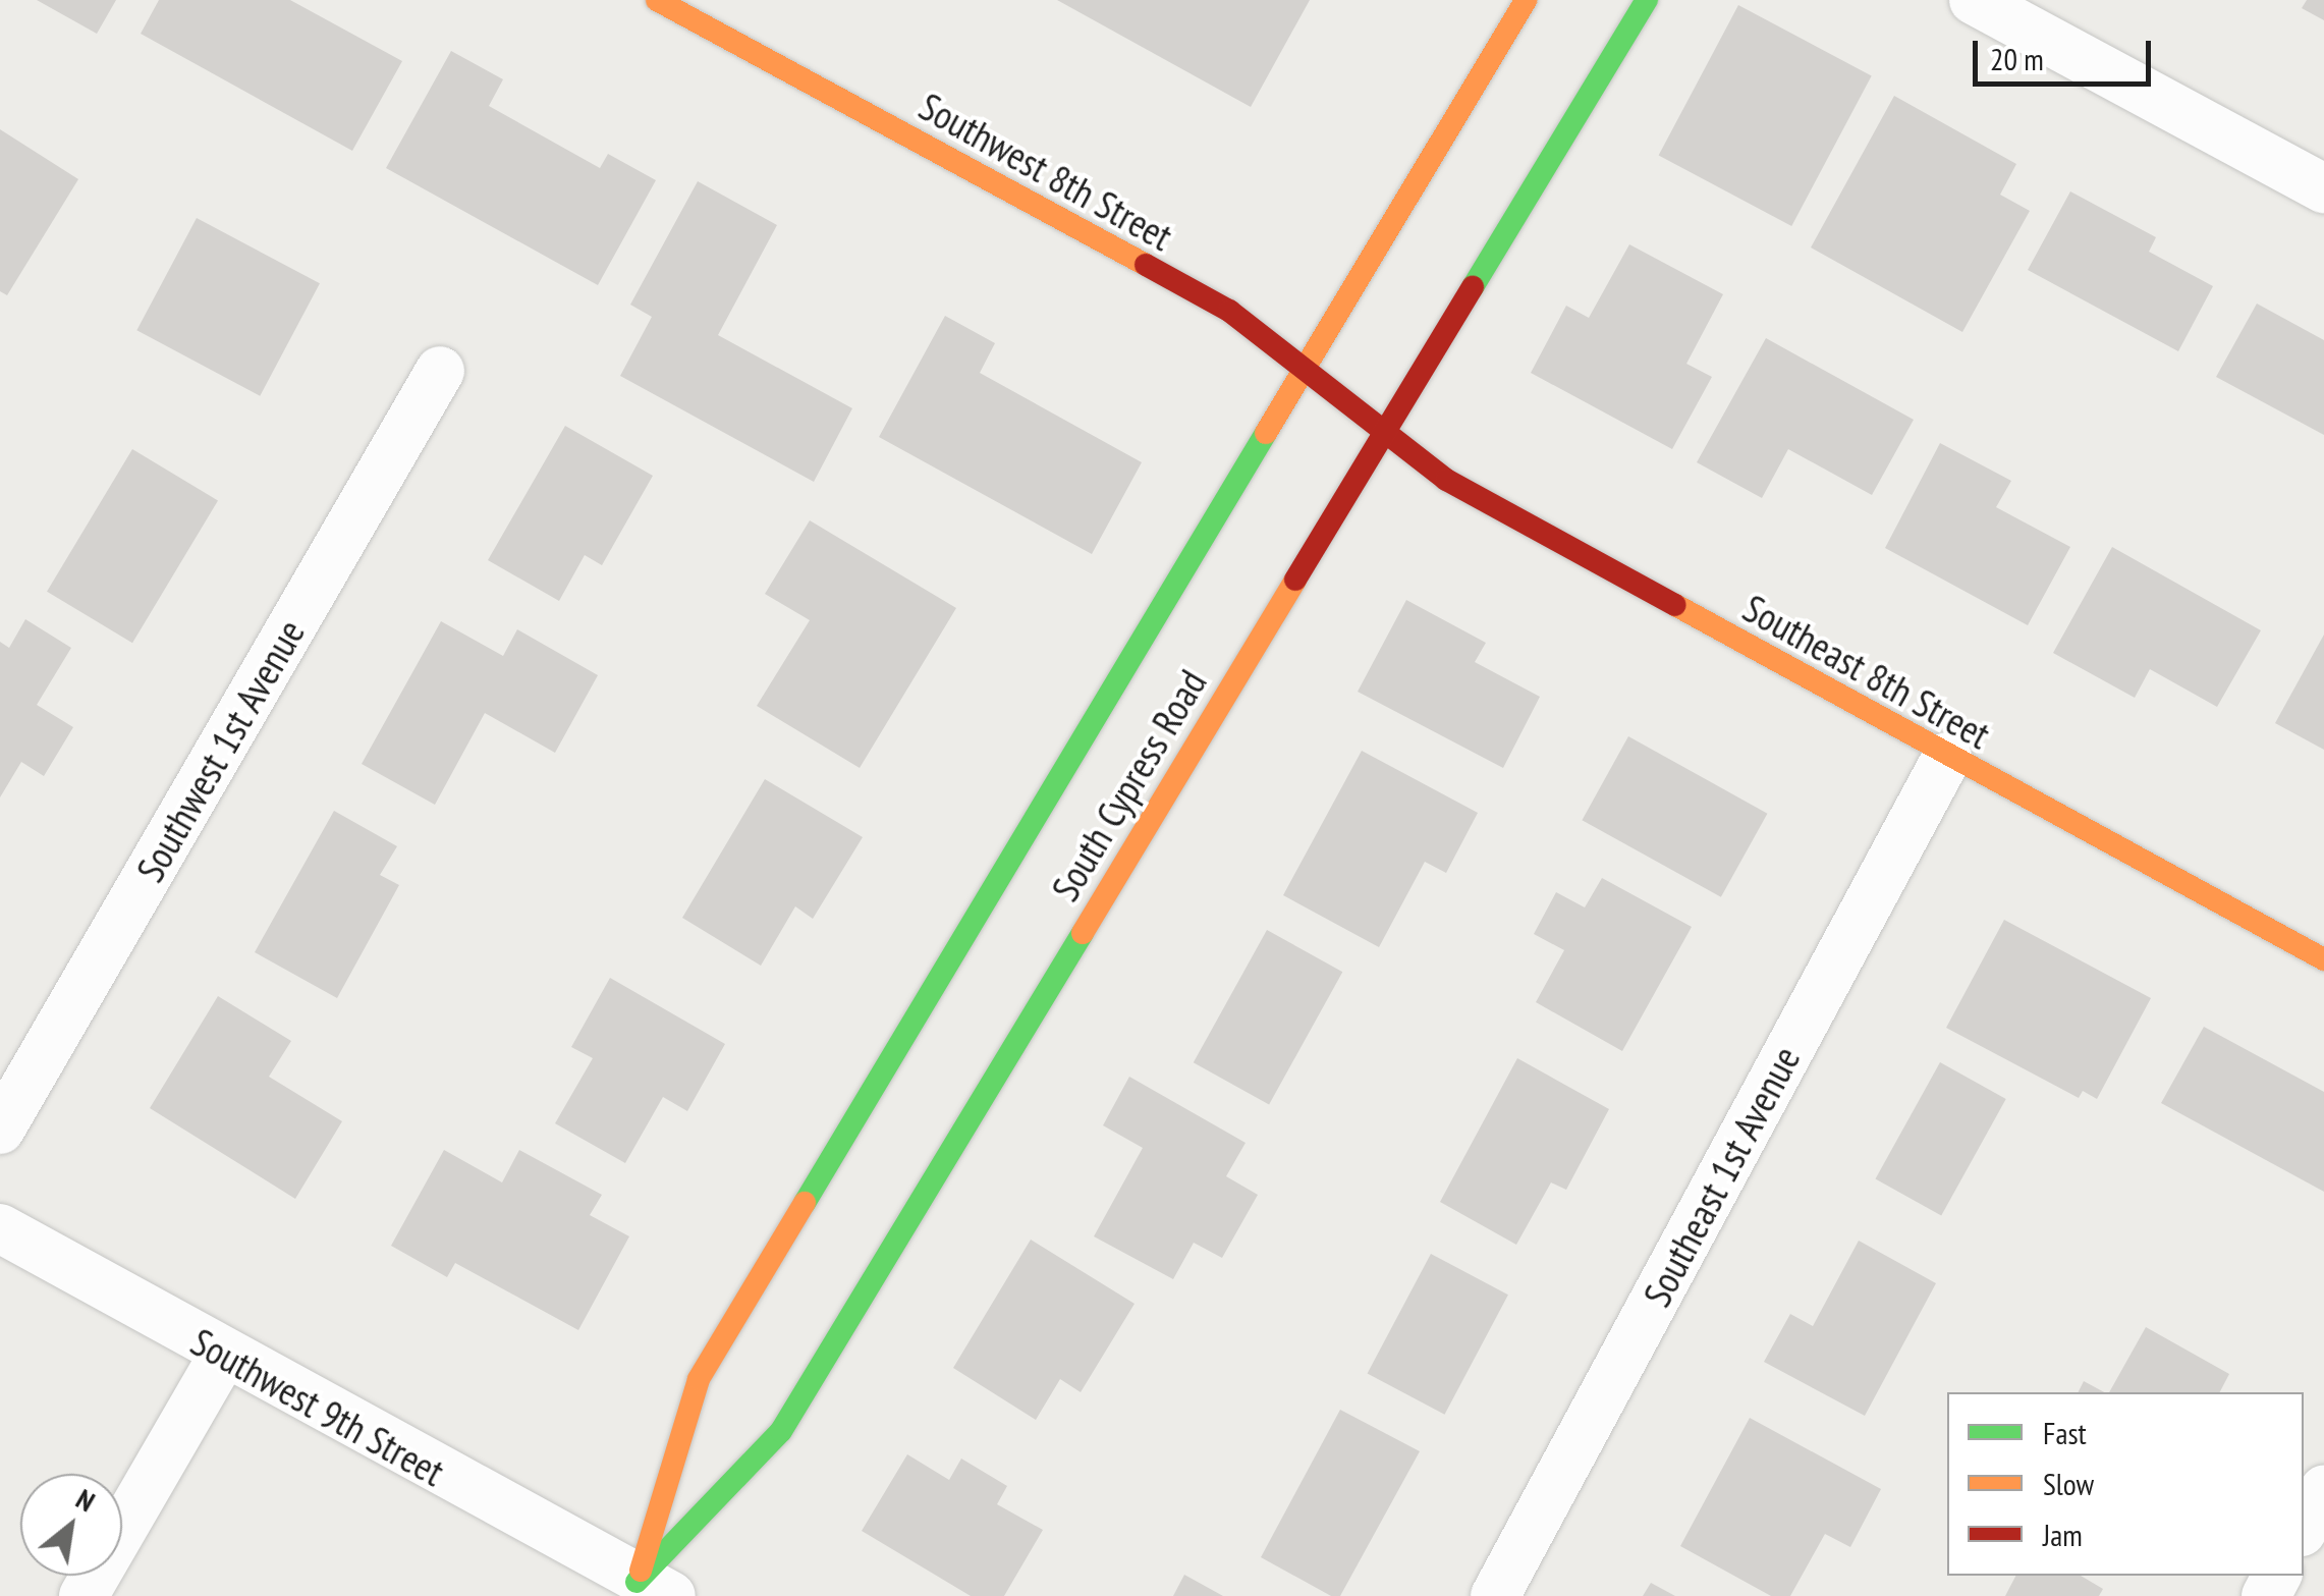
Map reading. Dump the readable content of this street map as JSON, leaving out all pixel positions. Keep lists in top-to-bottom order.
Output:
{
  "streets": {
    "street": [
      "Southwest 8th Street",
      "Southeast 8th Street",
      "Southwest 1st Avenue",
      "South Cypress Road",
      "Southeast 1st Avenue",
      "Southwest 9th Street"
    ]
  },
  "crossings": [
    ["Southwest 8th Street", "Southeast 8th Street"],
    ["Southwest 8th Street", "South Cypress Road"],
    ["Southeast 8th Street", "South Cypress Road"],
    ["Southeast 8th Street", "Southeast 1st Avenue"],
    ["South Cypress Road", "Southwest 9th Street"]
  ],
  "legend": ["Fast", "Slow", "Jam"],
  "scale_bar": "20 m",
  "north": "top right"
}
